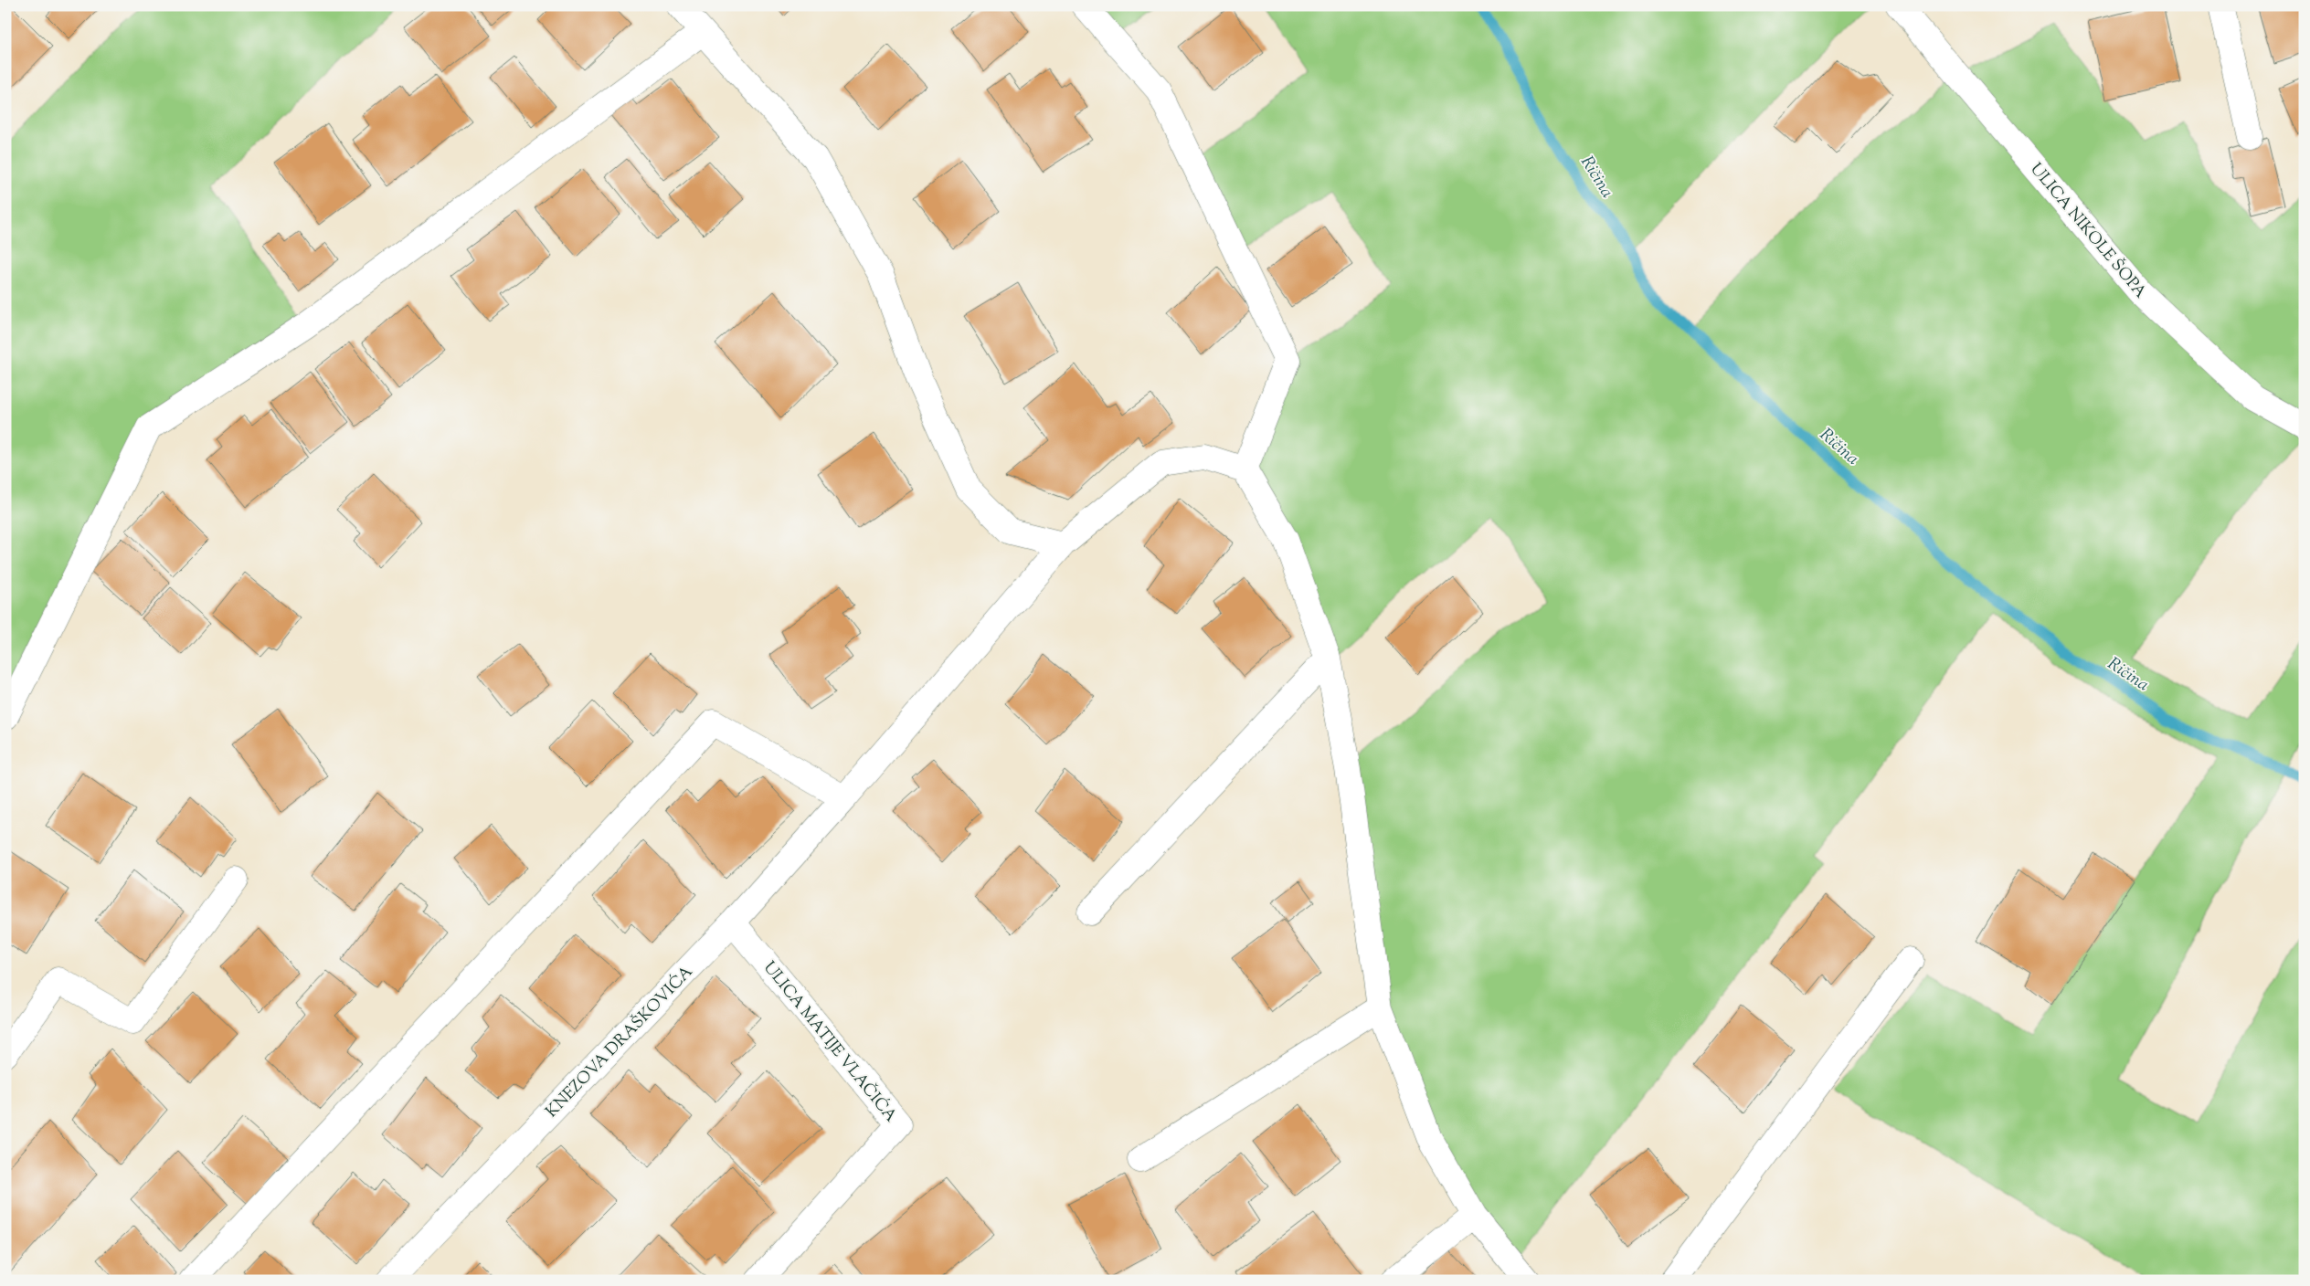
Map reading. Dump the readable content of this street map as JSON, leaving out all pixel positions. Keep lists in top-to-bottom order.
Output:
{
  "streets": {
    "street": ["ULICA NIKOLE ŠOPA", "KNEZOVA DRAŠKOVIĆA", "ULICA MATIJE VLAČIĆA"]
  },
  "crossings": [
    ["KNEZOVA DRAŠKOVIĆA", "ULICA MATIJE VLAČIĆA"]
  ],
  "water": ["Ričina"]
}
